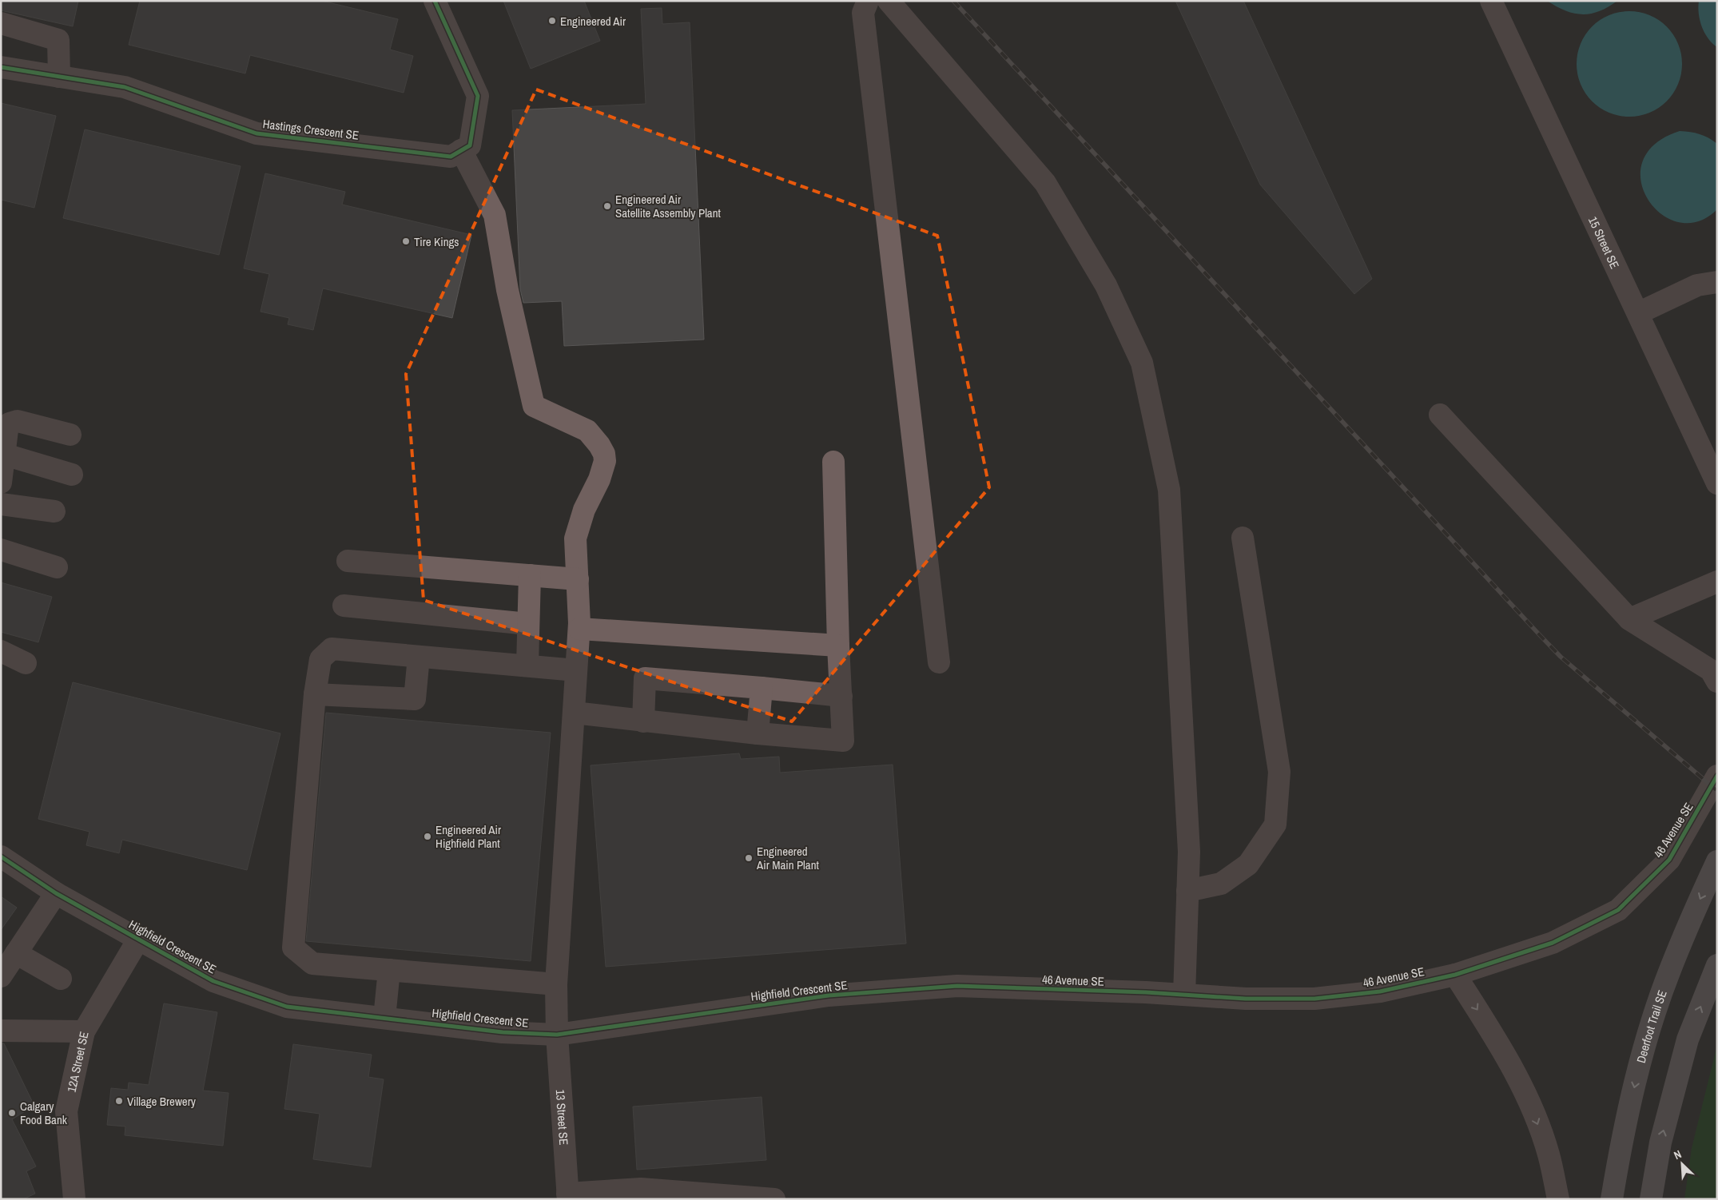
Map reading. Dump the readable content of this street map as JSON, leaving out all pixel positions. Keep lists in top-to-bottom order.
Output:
{
  "streets": {
    "highway": ["Deerfoot Trail SE"],
    "street": [
      "Hastings Crescent SE",
      "15 Street SE",
      "46 Avenue SE",
      "Highfield Crescent SE",
      "12A Street SE",
      "13 Street SE"
    ]
  },
  "crossings": [
    ["Hastings Crescent SE", "13 Street SE"],
    ["46 Avenue SE", "Highfield Crescent SE"],
    ["Highfield Crescent SE", "12A Street SE"],
    ["Highfield Crescent SE", "13 Street SE"]
  ],
  "places": [
    "Engineered Air",
    "Engineered Air Satellite Assembly Plant",
    "Tire Kings",
    "Engineered Air Highfield Plant",
    "Engineered Air Main Plant",
    "Village Brewery",
    "Calgary Food Bank"
  ],
  "north": "top left"
}
